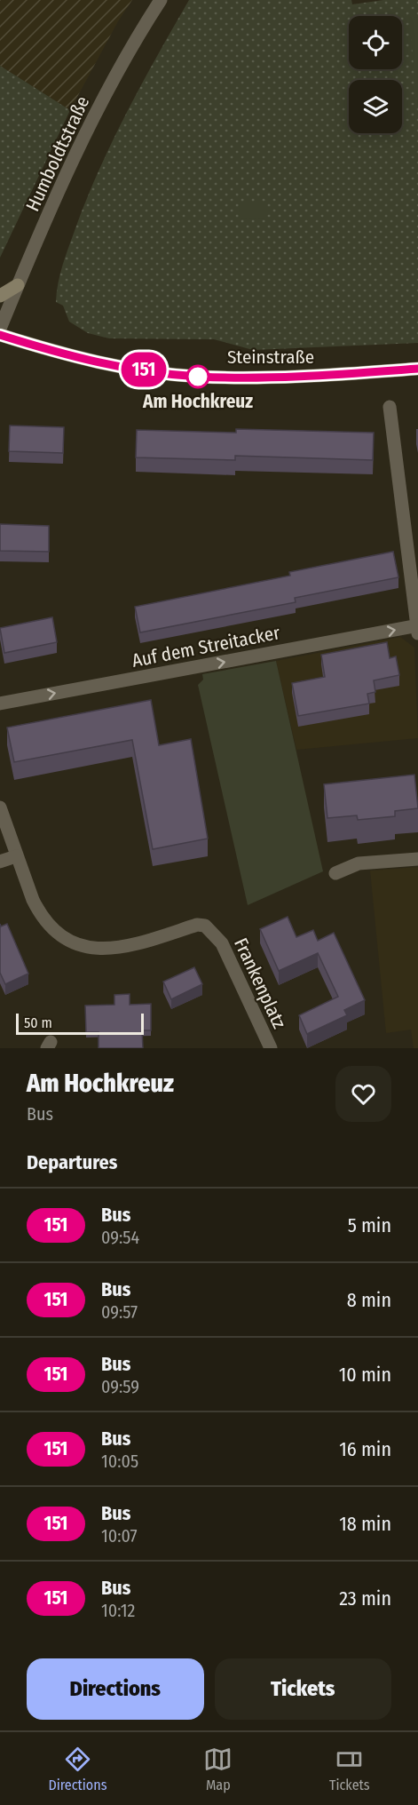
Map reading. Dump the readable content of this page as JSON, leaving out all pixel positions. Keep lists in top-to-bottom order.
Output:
{
  "streets": {
    "main road": ["Steinstraße"],
    "street": ["Humboldtstraße", "Auf dem Streitacker", "Frankenplatz"]
  },
  "one_way": ["Auf dem Streitacker"],
  "places": ["Am Hochkreuz"],
  "lines": ["bus line 151"],
  "scale_bar": "50 m",
  "page": {
    "on_map": "151",
    "scale": "50 m",
    "heading": [
      ["Am Hochkreuz", "Bus"],
      "Departures"
    ],
    "list": [
      {
        "mark": "151",
        "name": "Bus",
        "note": "09:54",
        "value": "5 min"
      },
      {
        "mark": "151",
        "name": "Bus",
        "note": "09:57",
        "value": "8 min"
      },
      {
        "mark": "151",
        "name": "Bus",
        "note": "09:59",
        "value": "10 min"
      },
      {
        "mark": "151",
        "name": "Bus",
        "note": "10:05",
        "value": "16 min"
      },
      {
        "mark": "151",
        "name": "Bus",
        "note": "10:07",
        "value": "18 min"
      },
      {
        "mark": "151",
        "name": "Bus",
        "note": "10:12",
        "value": "23 min"
      }
    ],
    "buttons": ["Directions", "Tickets"],
    "tabs": ["Directions", "Map", "Tickets"]
  }
}
